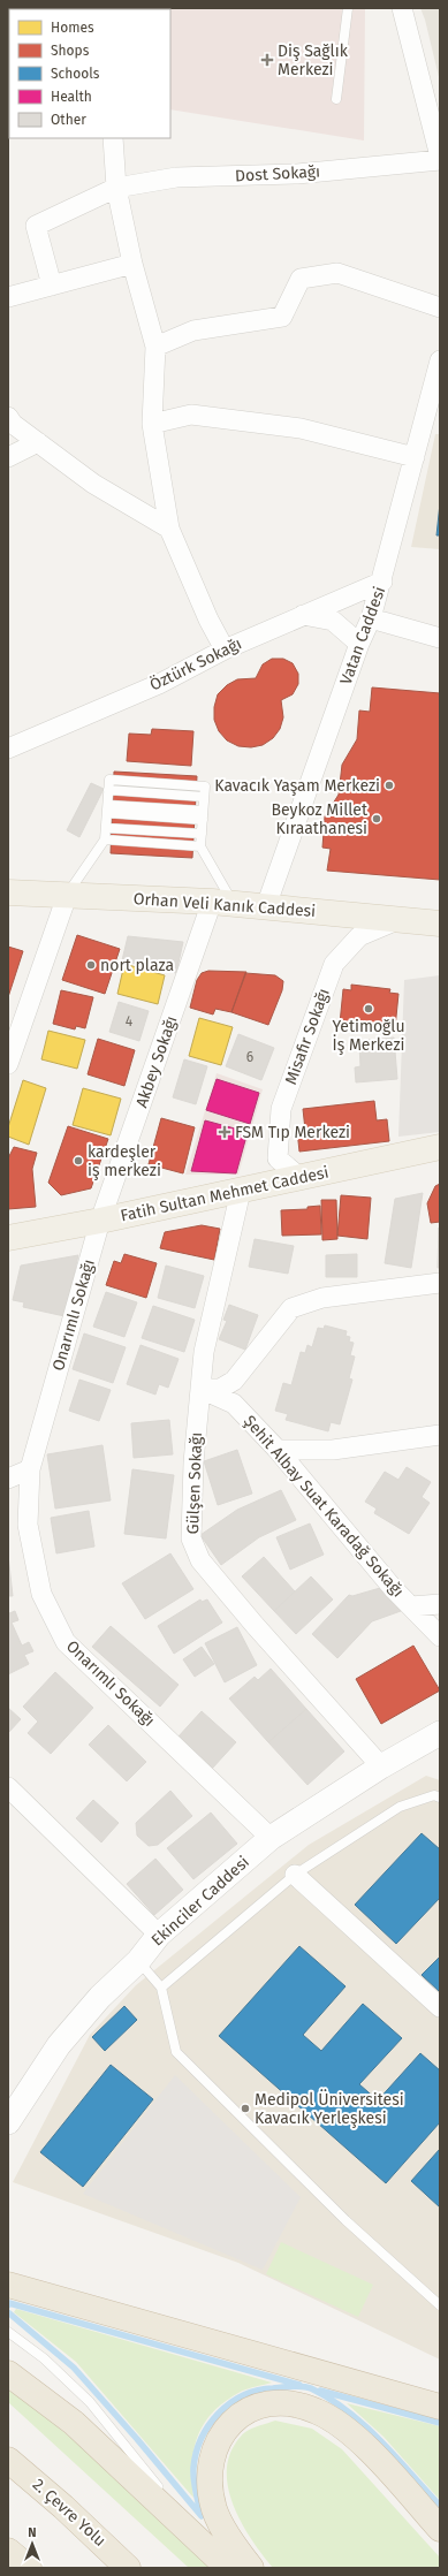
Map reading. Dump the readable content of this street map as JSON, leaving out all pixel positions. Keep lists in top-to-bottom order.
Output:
{
  "streets": {
    "highway": ["2. Çevre Yolu"],
    "main road": ["Orhan Veli Kanık Caddesi", "Fatih Sultan Mehmet Caddesi"],
    "street": [
      "Dost Sokağı",
      "Vatan Caddesi",
      "Öztürk Sokağı",
      "Misafir Sokağı",
      "Akbey Sokağı",
      "Onarımlı Sokağı",
      "Gülşen Sokağı",
      "Şehit Albay Suat Karadağ Sokağı",
      "Ekinciler Caddesi"
    ]
  },
  "crossings": [
    ["Vatan Caddesi", "Öztürk Sokağı"],
    ["Vatan Caddesi", "Orhan Veli Kanık Caddesi"],
    ["Orhan Veli Kanık Caddesi", "Misafir Sokağı"],
    ["Orhan Veli Kanık Caddesi", "Akbey Sokağı"],
    ["Misafir Sokağı", "Fatih Sultan Mehmet Caddesi"],
    ["Akbey Sokağı", "Fatih Sultan Mehmet Caddesi"],
    ["Akbey Sokağı", "Onarımlı Sokağı"],
    ["Fatih Sultan Mehmet Caddesi", "Onarımlı Sokağı"],
    ["Fatih Sultan Mehmet Caddesi", "Gülşen Sokağı"],
    ["Onarımlı Sokağı", "Ekinciler Caddesi"],
    ["Gülşen Sokağı", "Şehit Albay Suat Karadağ Sokağı"],
    ["Gülşen Sokağı", "Ekinciler Caddesi"]
  ],
  "places": {
    "health": ["Diş Sağlık Merkezi", "FSM Tıp Merkezi"],
    "other": [
      "Kavacık Yaşam Merkezi",
      "Beykoz Millet Kıraathanesi",
      "nort plaza",
      "Yetimoğlu İş Merkezi",
      "kardeşler iş merkezi",
      "Medipol Üniversitesi Kavacık Yerleşkesi"
    ]
  },
  "house_numbers": ["4", "6"],
  "legend": [
    "Homes",
    "Shops",
    "Schools",
    "Health",
    "Other"
  ],
  "north": "top"
}
